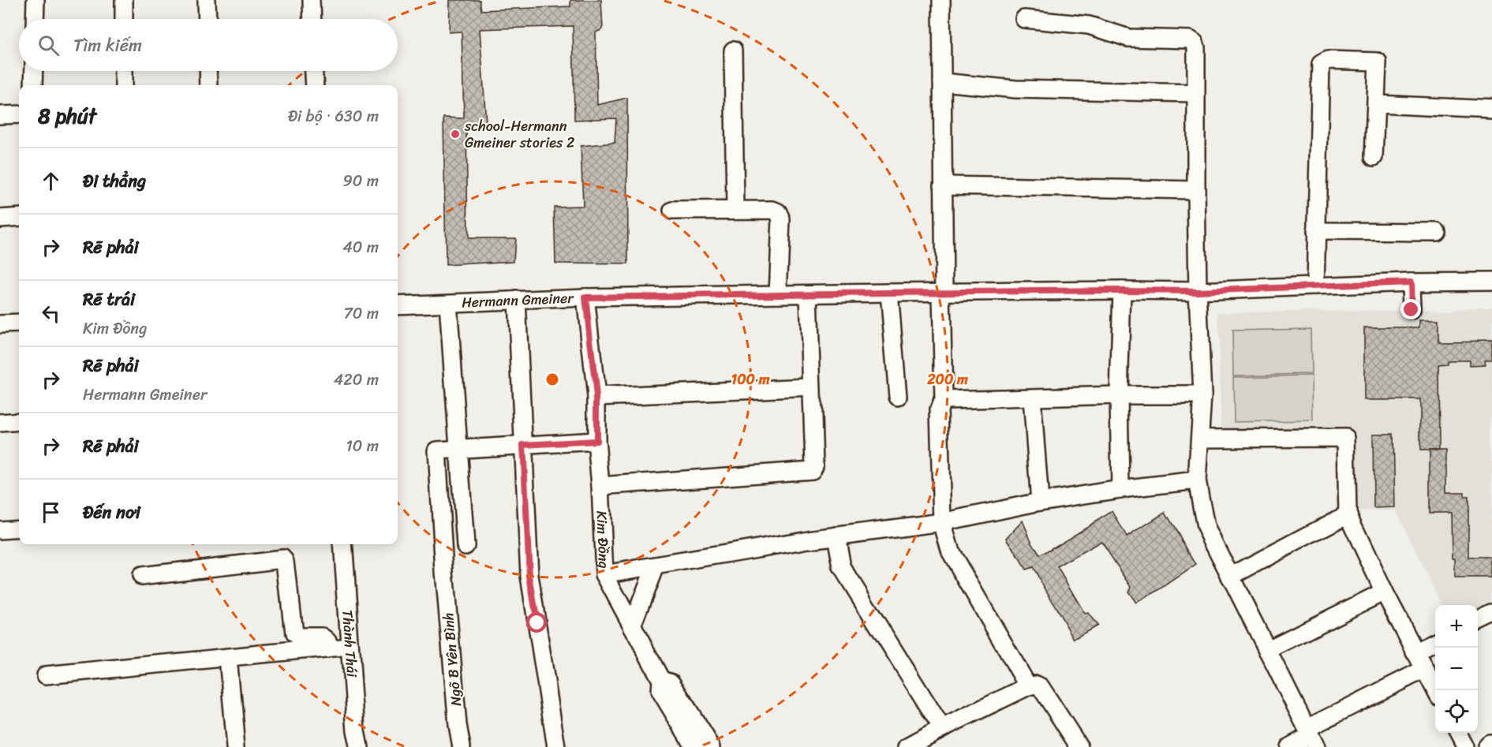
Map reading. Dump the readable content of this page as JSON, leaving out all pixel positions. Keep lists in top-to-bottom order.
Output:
{
  "streets": {
    "street": [
      "Hermann Gmeiner",
      "Kim Đồng",
      "Thành Thái",
      "Ngõ B Yên Bình"
    ]
  },
  "crossings": [
    ["Hermann Gmeiner", "Kim Đồng"]
  ],
  "places": ["school-Hermann Gmeiner stories 2"],
  "page": {
    "search": "Tìm kiếm",
    "heading": ["8 phút", "Đi bộ · 630 m"],
    "list": [
      ["Đi thẳng", "90 m"],
      ["Rẽ phải", "40 m"],
      ["Rẽ trái", "Kim Đồng", "70 m"],
      ["Rẽ phải", "Hermann Gmeiner", "420 m"],
      ["Rẽ phải", "10 m"],
      "Đến nơi"
    ],
    "map_buttons": ["+", "−"]
  },
  "rings": ["100 m", "200 m"]
}
